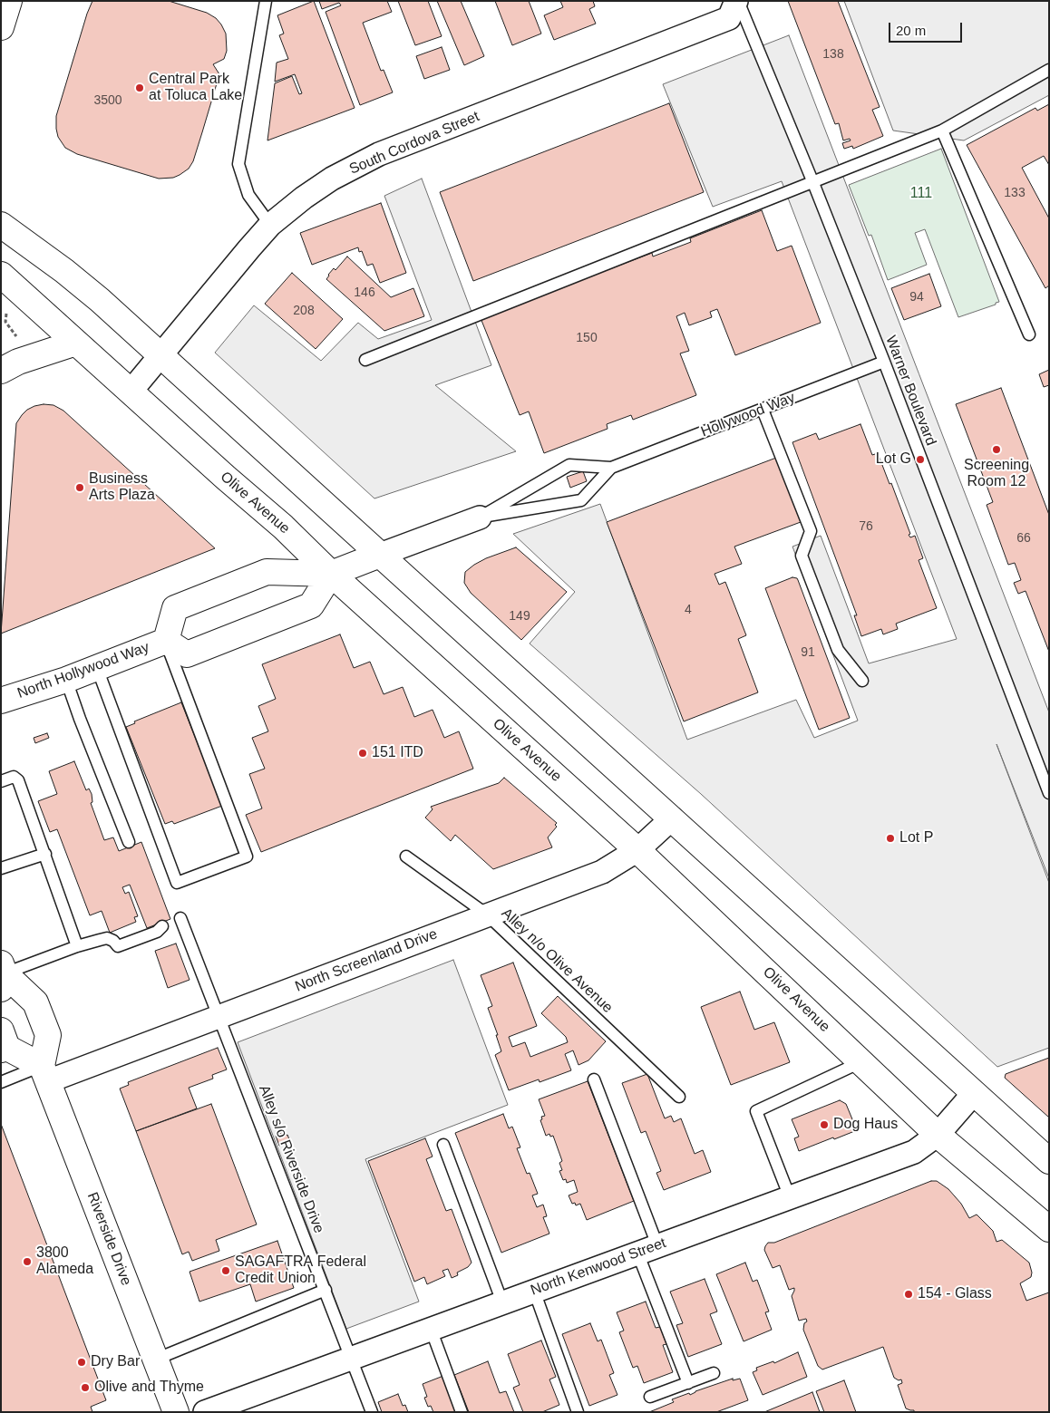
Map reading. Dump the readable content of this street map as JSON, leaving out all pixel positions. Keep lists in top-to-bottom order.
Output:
{
  "streets": {
    "main road": ["Olive Avenue", "North Hollywood Way", "Riverside Drive"],
    "street": [
      "South Cordova Street",
      "Hollywood Way",
      "North Screenland Drive",
      "North Kenwood Street"
    ],
    "lane": ["Warner Boulevard", "Alley n/o Olive Avenue", "Alley s/o Riverside Drive"]
  },
  "crossings": [
    ["South Cordova Street", "Warner Boulevard"],
    ["South Cordova Street", "Olive Avenue"],
    ["Warner Boulevard", "Hollywood Way"],
    ["Olive Avenue", "North Hollywood Way"],
    ["Olive Avenue", "North Screenland Drive"],
    ["Olive Avenue", "North Kenwood Street"],
    ["North Screenland Drive", "Alley n/o Olive Avenue"],
    ["North Screenland Drive", "Alley s/o Riverside Drive"],
    ["North Screenland Drive", "Riverside Drive"],
    ["Alley s/o Riverside Drive", "North Kenwood Street"]
  ],
  "parks": ["111"],
  "places": [
    "Central Park at Toluca Lake",
    "Screening Room 12",
    "Lot G",
    "Business Arts Plaza",
    "151 ITD",
    "Lot P",
    "Dog Haus",
    "3800 Alameda",
    "SAGAFTRA Federal Credit Union",
    "154 - Glass",
    "Dry Bar",
    "Olive and Thyme"
  ],
  "house_numbers": [
    "138",
    "3500",
    "133",
    "146",
    "94",
    "208",
    "150",
    "76",
    "66",
    "4",
    "149",
    "91"
  ],
  "scale_bar": "20 m"
}
